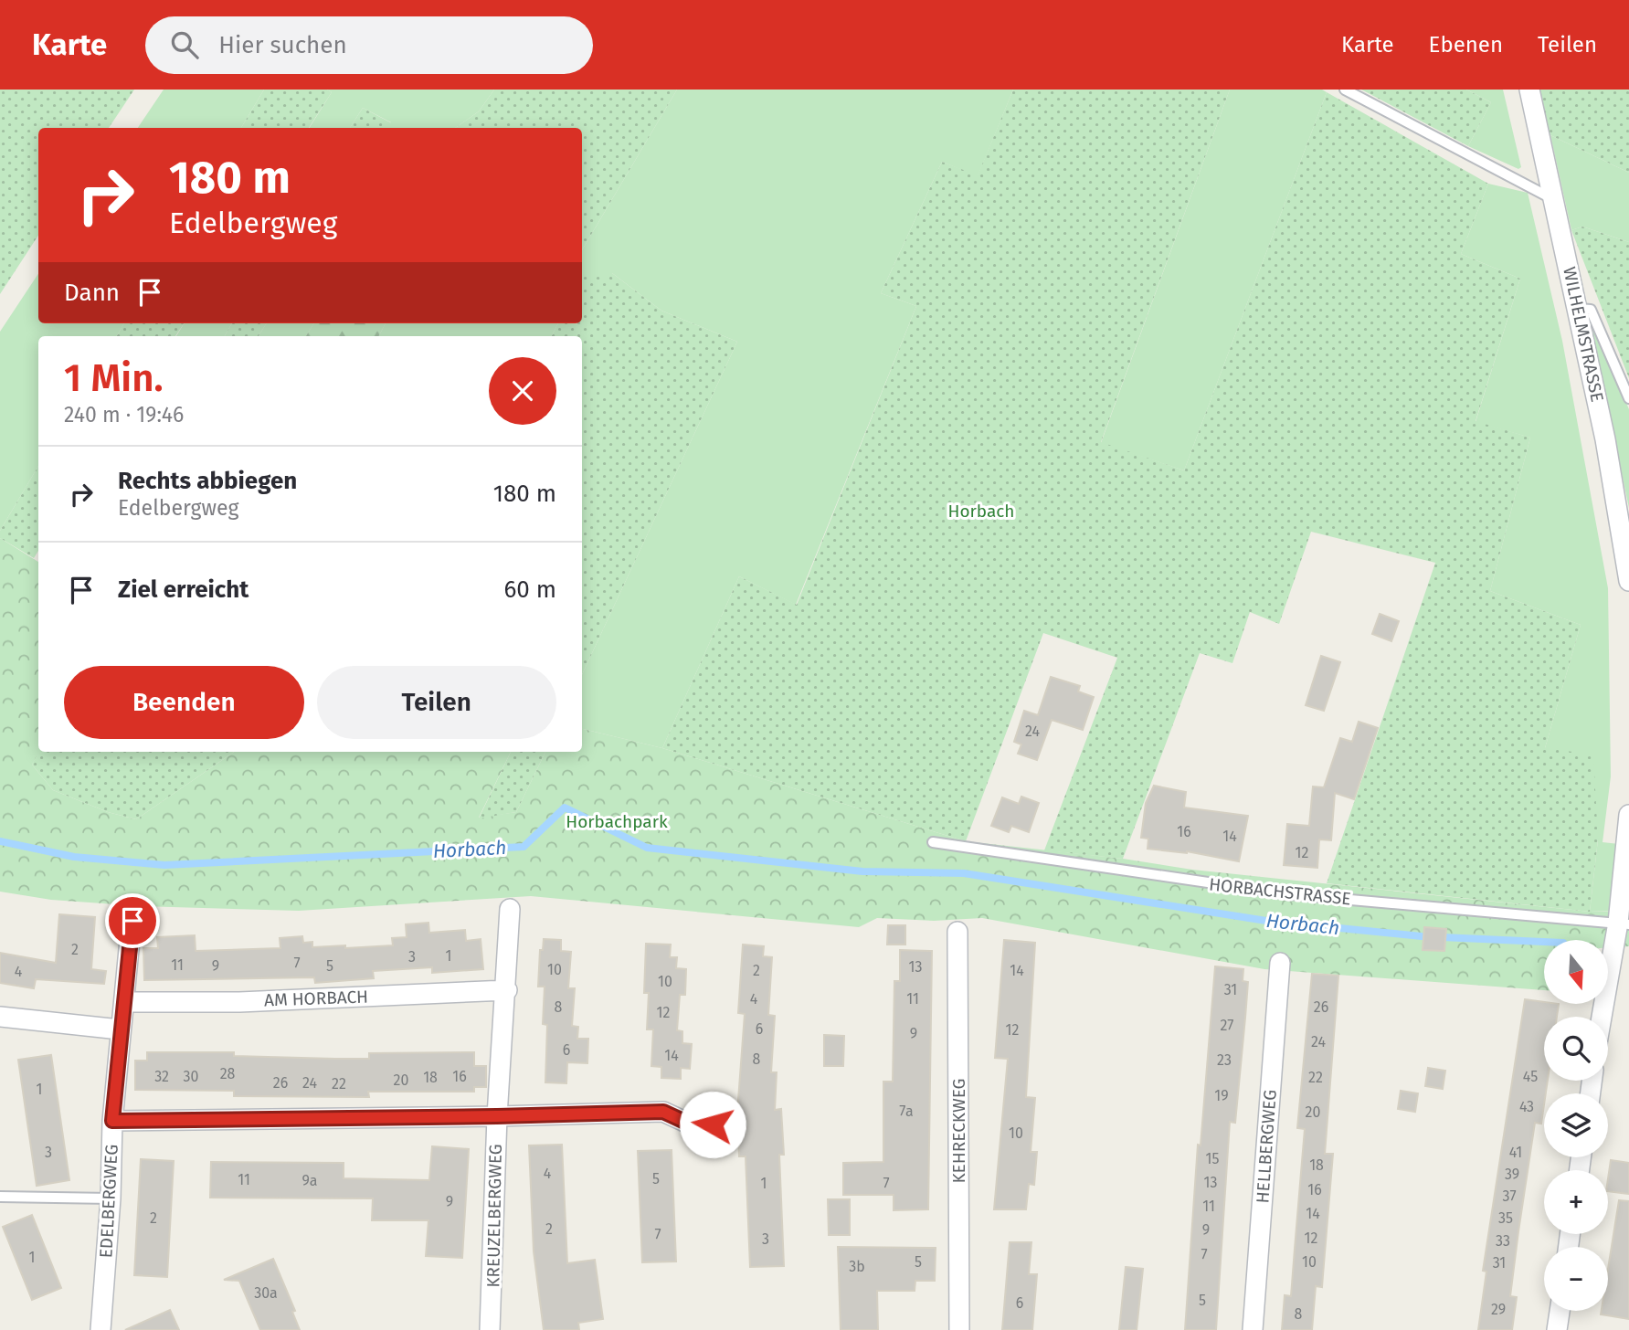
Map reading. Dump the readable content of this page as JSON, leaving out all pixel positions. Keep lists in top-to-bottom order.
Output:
{
  "streets": {
    "street": [
      "WILHELMSTRASSE",
      "AM HORBACH",
      "KEHRECKWEG",
      "HELLBERGWEG",
      "EDELBERGWEG",
      "KREUZELBERGWEG"
    ],
    "lane": ["HORBACHSTRASSE"]
  },
  "crossings": [
    ["AM HORBACH", "EDELBERGWEG"],
    ["AM HORBACH", "KREUZELBERGWEG"]
  ],
  "water": ["Horbach"],
  "parks": ["Horbach", "Horbachpark"],
  "house_numbers": [
    "24",
    "16",
    "14",
    "12",
    "2",
    "1",
    "3",
    "7",
    "11",
    "9",
    "5",
    "13",
    "10",
    "2",
    "14",
    "4",
    "10",
    "31",
    "4",
    "11",
    "8",
    "26",
    "12",
    "27",
    "6",
    "12",
    "9",
    "24",
    "6",
    "14",
    "8",
    "23",
    "28",
    "32",
    "30",
    "16",
    "45",
    "18",
    "22",
    "20",
    "26",
    "24",
    "22",
    "1",
    "19",
    "43",
    "7a",
    "20",
    "10",
    "3",
    "41",
    "15",
    "18",
    "4",
    "39",
    "5",
    "11",
    "9a",
    "13",
    "1",
    "7",
    "16",
    "37",
    "9",
    "11",
    "14",
    "2",
    "35",
    "2",
    "9",
    "7",
    "12",
    "3",
    "33",
    "7",
    "1",
    "5",
    "10",
    "31",
    "3b",
    "30a",
    "5",
    "6",
    "29",
    "8"
  ],
  "north": "bottom",
  "page": {
    "header": "Karte",
    "search": "Hier suchen",
    "nav": ["Karte", "Ebenen", "Teilen"],
    "turn": ["180 m", "Edelbergweg"],
    "then": "Dann",
    "heading": ["1 Min.", "240 m · 19:46"],
    "list": [
      {
        "name": "Rechts abbiegen",
        "note": "Edelbergweg",
        "value": "180 m"
      },
      {
        "name": "Ziel erreicht",
        "value": "60 m"
      }
    ],
    "buttons": ["Beenden", "Teilen"],
    "map_buttons": ["+", "−"]
  }
}
